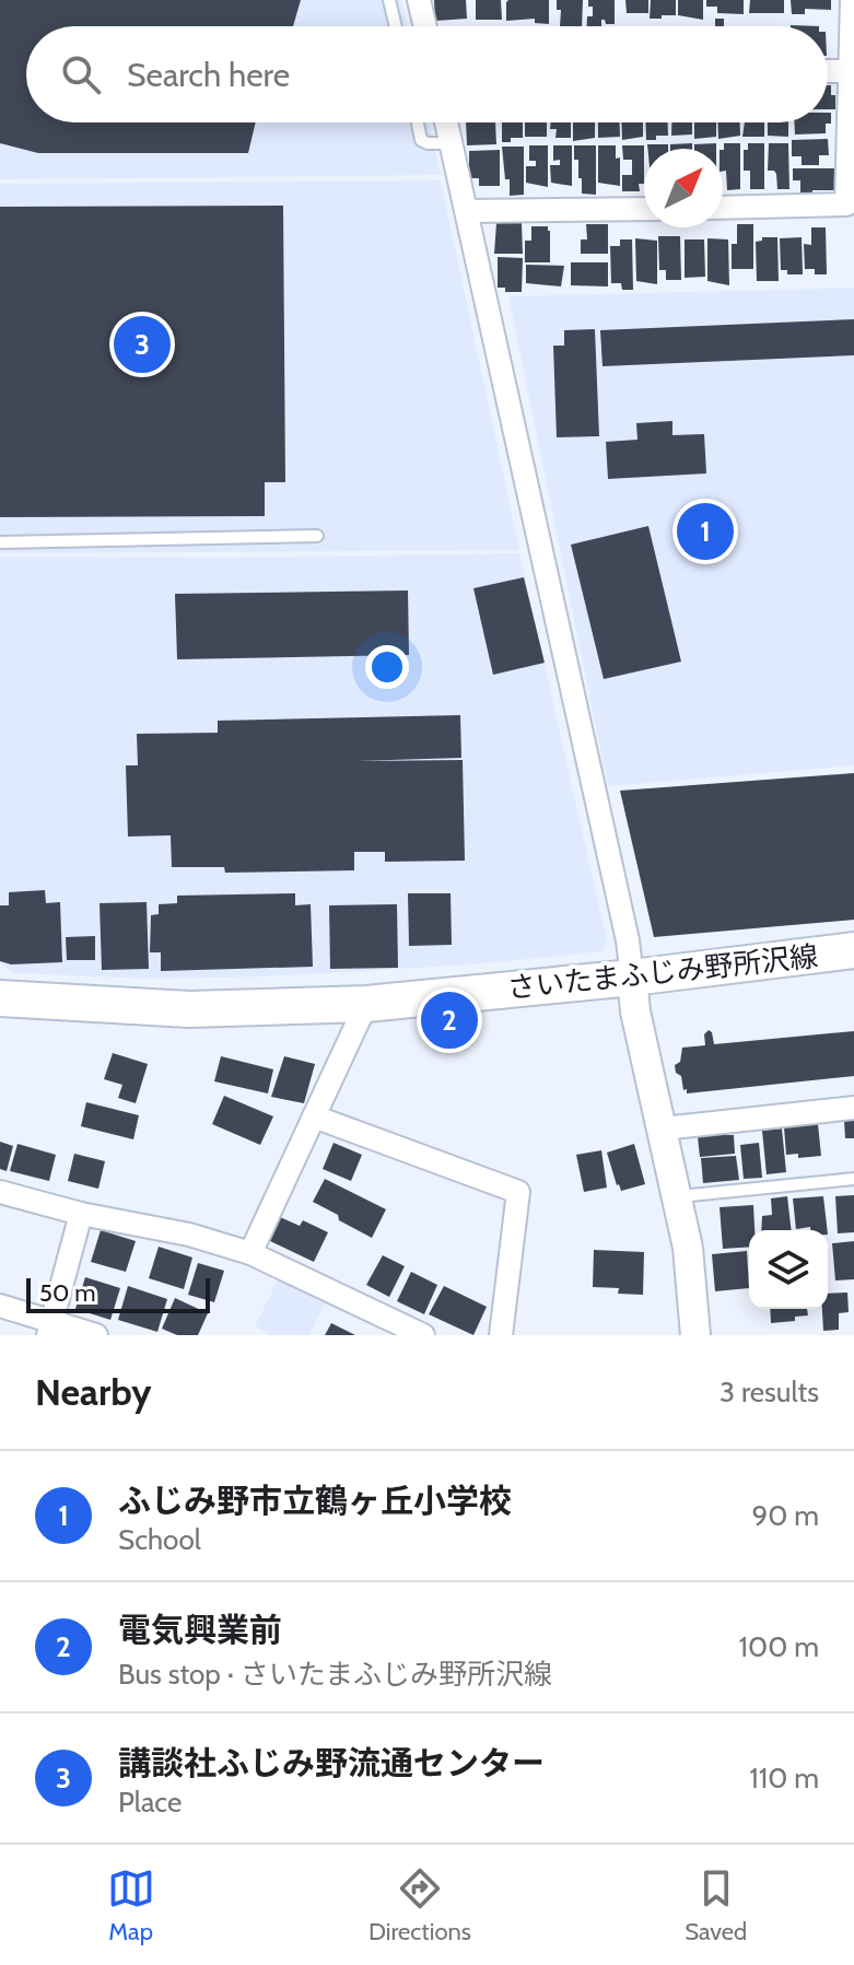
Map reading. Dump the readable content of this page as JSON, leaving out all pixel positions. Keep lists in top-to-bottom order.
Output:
{
  "streets": {
    "main road": ["さいたまふじみ野所沢線"]
  },
  "scale_bar": "50 m",
  "north": "top right",
  "page": {
    "search": "Search here",
    "pins": ["3", "1", "2"],
    "scale": "50 m",
    "heading": ["Nearby", "3 results"],
    "list": [
      {
        "mark": "1",
        "name": "ふじみ野市立鶴ヶ丘小学校",
        "note": "School",
        "value": "90 m"
      },
      {
        "mark": "2",
        "name": "電気興業前",
        "note": "Bus stop · さいたまふじみ野所沢線",
        "value": "100 m"
      },
      {
        "mark": "3",
        "name": "講談社ふじみ野流通センター",
        "note": "Place",
        "value": "110 m"
      }
    ],
    "nav": ["Map", "Directions", "Saved"]
  }
}
